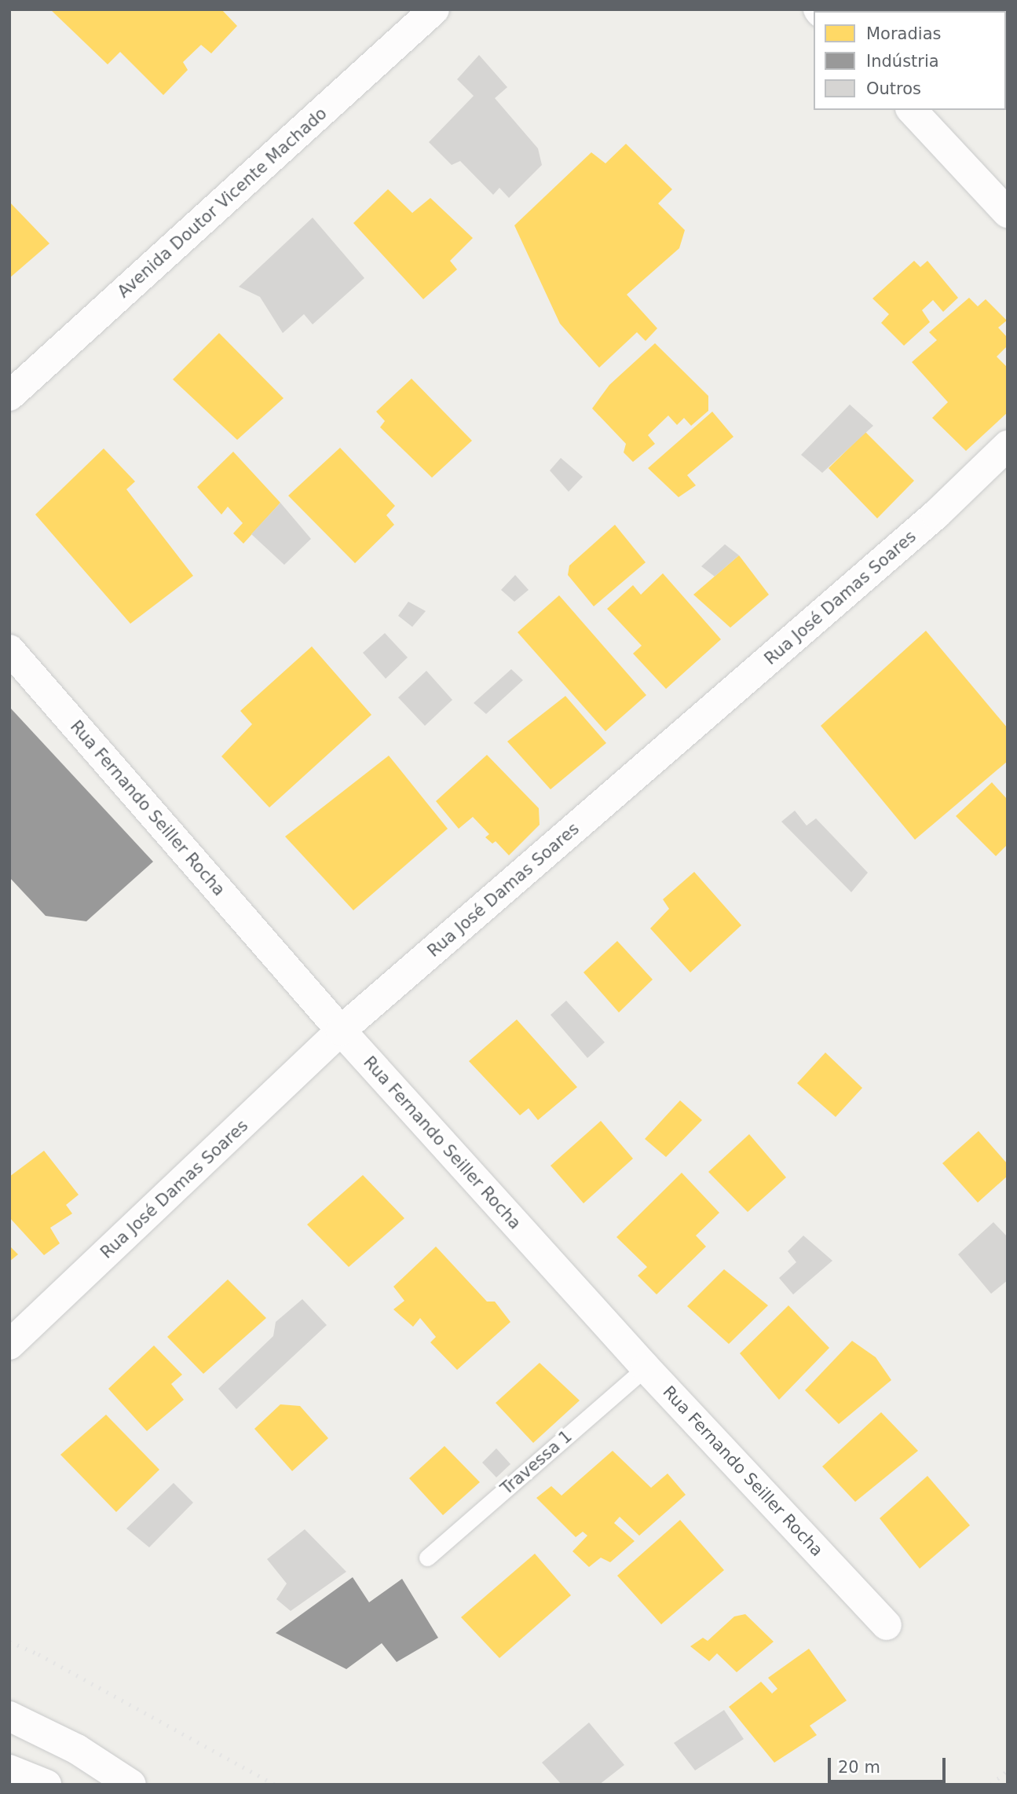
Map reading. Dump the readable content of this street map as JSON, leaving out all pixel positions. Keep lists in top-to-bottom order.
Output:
{
  "streets": {
    "street": ["Avenida Doutor Vicente Machado", "Rua José Damas Soares", "Rua Fernando Seiller Rocha"],
    "lane": ["Travessa 1"]
  },
  "crossings": [
    ["Rua José Damas Soares", "Rua Fernando Seiller Rocha"],
    ["Rua Fernando Seiller Rocha", "Travessa 1"]
  ],
  "legend": ["Moradias", "Indústria", "Outros"],
  "scale_bar": "20 m"
}
